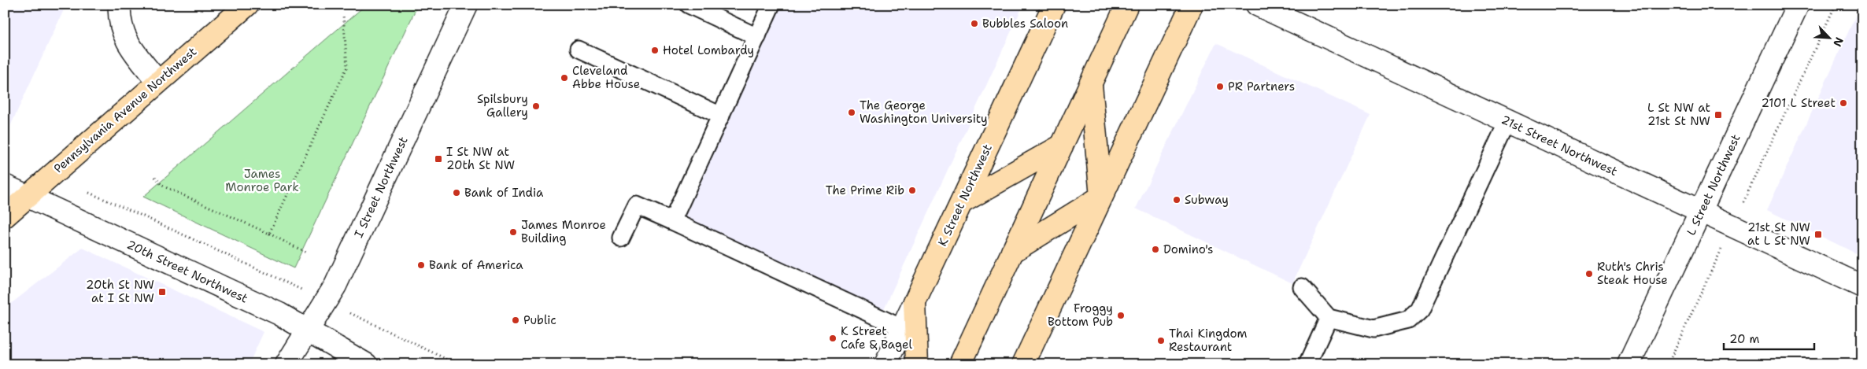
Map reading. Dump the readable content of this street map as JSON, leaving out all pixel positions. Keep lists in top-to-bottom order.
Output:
{
  "streets": {
    "main road": ["Pennsylvania Avenue Northwest", "K Street Northwest"],
    "street": [
      "21st Street Northwest",
      "L Street Northwest",
      "I Street Northwest",
      "20th Street Northwest"
    ]
  },
  "crossings": [
    ["Pennsylvania Avenue Northwest", "20th Street Northwest"],
    ["21st Street Northwest", "L Street Northwest"],
    ["I Street Northwest", "20th Street Northwest"]
  ],
  "parks": ["James Monroe Park"],
  "places": {
    "other": [
      "Bubbles Saloon",
      "Hotel Lombardy",
      "Cleveland Abbe House",
      "PR Partners",
      "2101 L Street",
      "Spilsbury Gallery",
      "The George Washington University",
      "The Prime Rib",
      "Bank of India",
      "Subway",
      "James Monroe Building",
      "Domino's",
      "Bank of America",
      "Ruth's Chris Steak House",
      "Froggy Bottom Pub",
      "Public",
      "K Street Cafe & Bagel",
      "Thai Kingdom Restaurant"
    ],
    "transit": [
      "L St NW at 21st St NW",
      "I St NW at 20th St NW",
      "21st St NW at L St NW",
      "20th St NW at I St NW"
    ]
  },
  "scale_bar": "20 m",
  "north": "bottom right"
}
